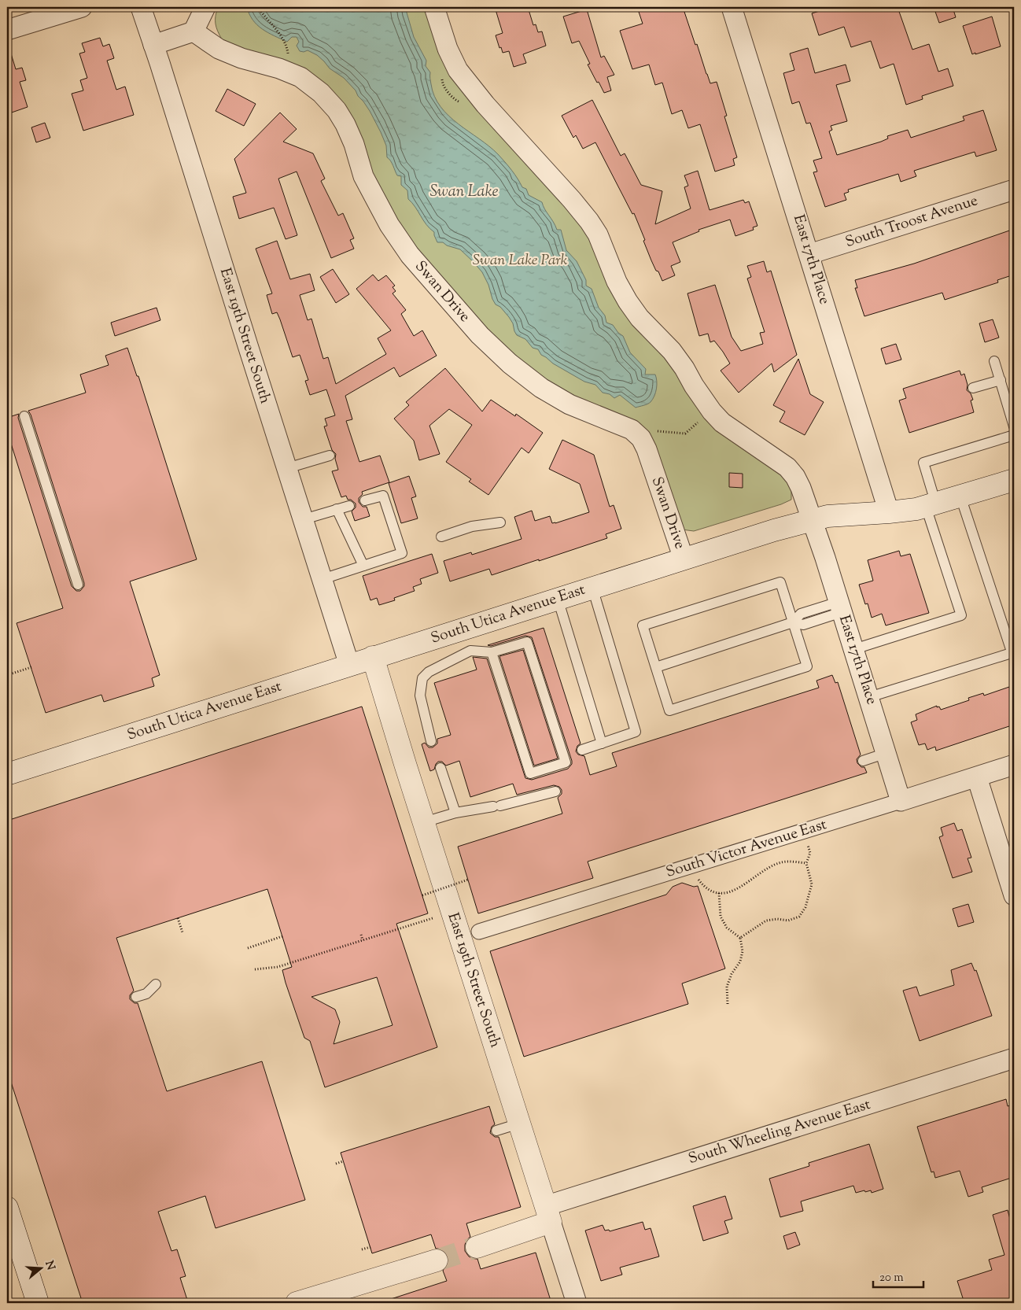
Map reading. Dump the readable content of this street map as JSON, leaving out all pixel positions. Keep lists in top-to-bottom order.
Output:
{
  "streets": {
    "main road": ["East 19th Street South", "South Utica Avenue East", "South Wheeling Avenue East"],
    "street": [
      "South Troost Avenue",
      "East 17th Place",
      "Swan Drive",
      "South Victor Avenue East"
    ]
  },
  "crossings": [
    ["South Troost Avenue", "East 17th Place"],
    ["East 17th Place", "South Utica Avenue East"],
    ["East 17th Place", "South Victor Avenue East"],
    ["Swan Drive", "South Utica Avenue East"],
    ["East 19th Street South", "South Utica Avenue East"],
    ["East 19th Street South", "South Wheeling Avenue East"]
  ],
  "water": ["Swan Lake"],
  "parks": ["Swan Lake Park"],
  "scale_bar": "20 m",
  "north": "right"
}
